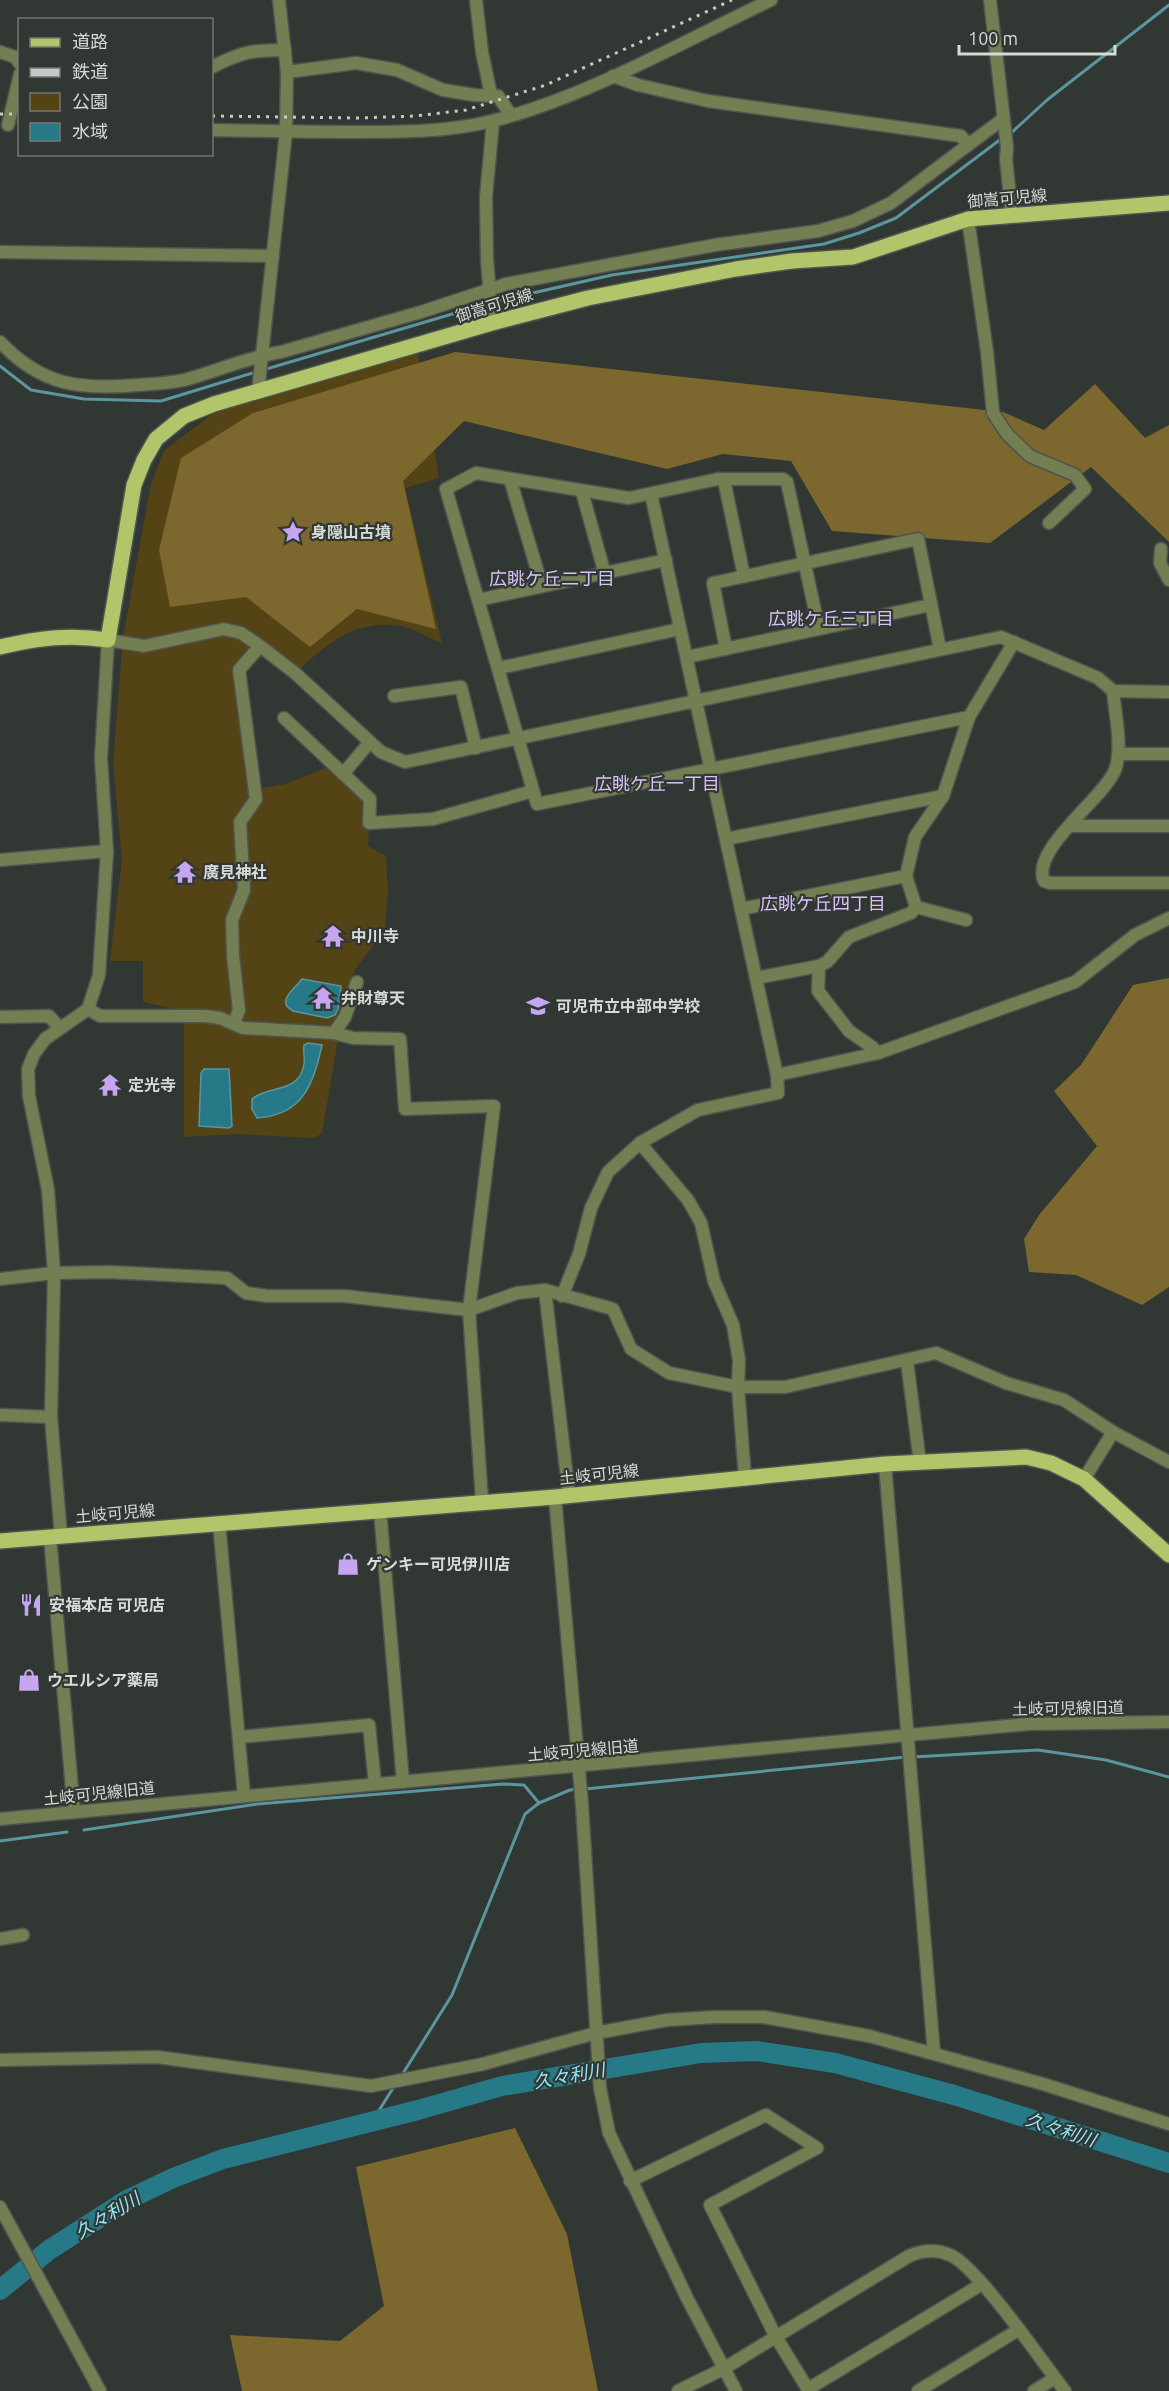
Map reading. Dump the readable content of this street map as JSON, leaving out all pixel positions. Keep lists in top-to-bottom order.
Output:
{
  "streets": {
    "main road": ["御嵩可児線", "土岐可児線"],
    "street": ["土岐可児線旧道"]
  },
  "districts": [
    "広眺ケ丘二丁目",
    "広眺ケ丘三丁目",
    "広眺ケ丘一丁目",
    "広眺ケ丘四丁目"
  ],
  "water": ["久々利川"],
  "places": {
    "place": ["身隠山古墳"],
    "temple": [
      "廣見神社",
      "中川寺",
      "弁財尊天",
      "定光寺"
    ],
    "school or university": ["可児市立中部中学校"],
    "shop": ["ゲンキー可児伊川店", "ウエルシア薬局"],
    "restaurant": ["安福本店 可児店"]
  },
  "legend": [
    "道路",
    "鉄道",
    "公園",
    "水域"
  ],
  "scale_bar": "100 m"
}
